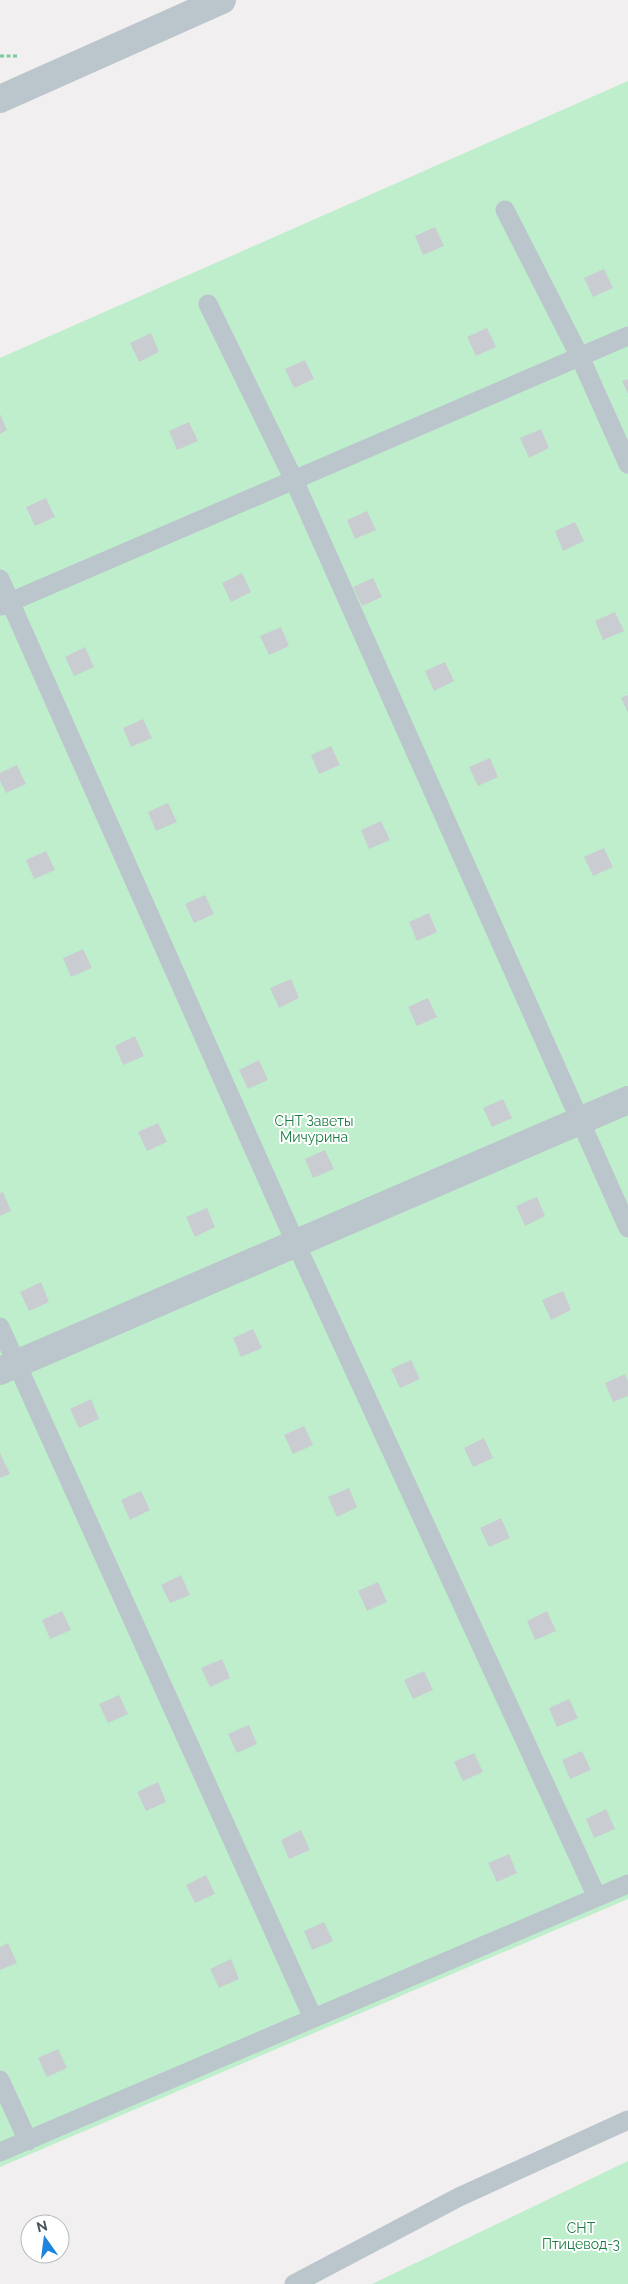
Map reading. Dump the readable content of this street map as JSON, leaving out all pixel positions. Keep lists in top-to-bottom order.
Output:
{
  "parks": ["СНТ Заветы Мичурина", "СНТ Птицевод-3"],
  "north": "top"
}
